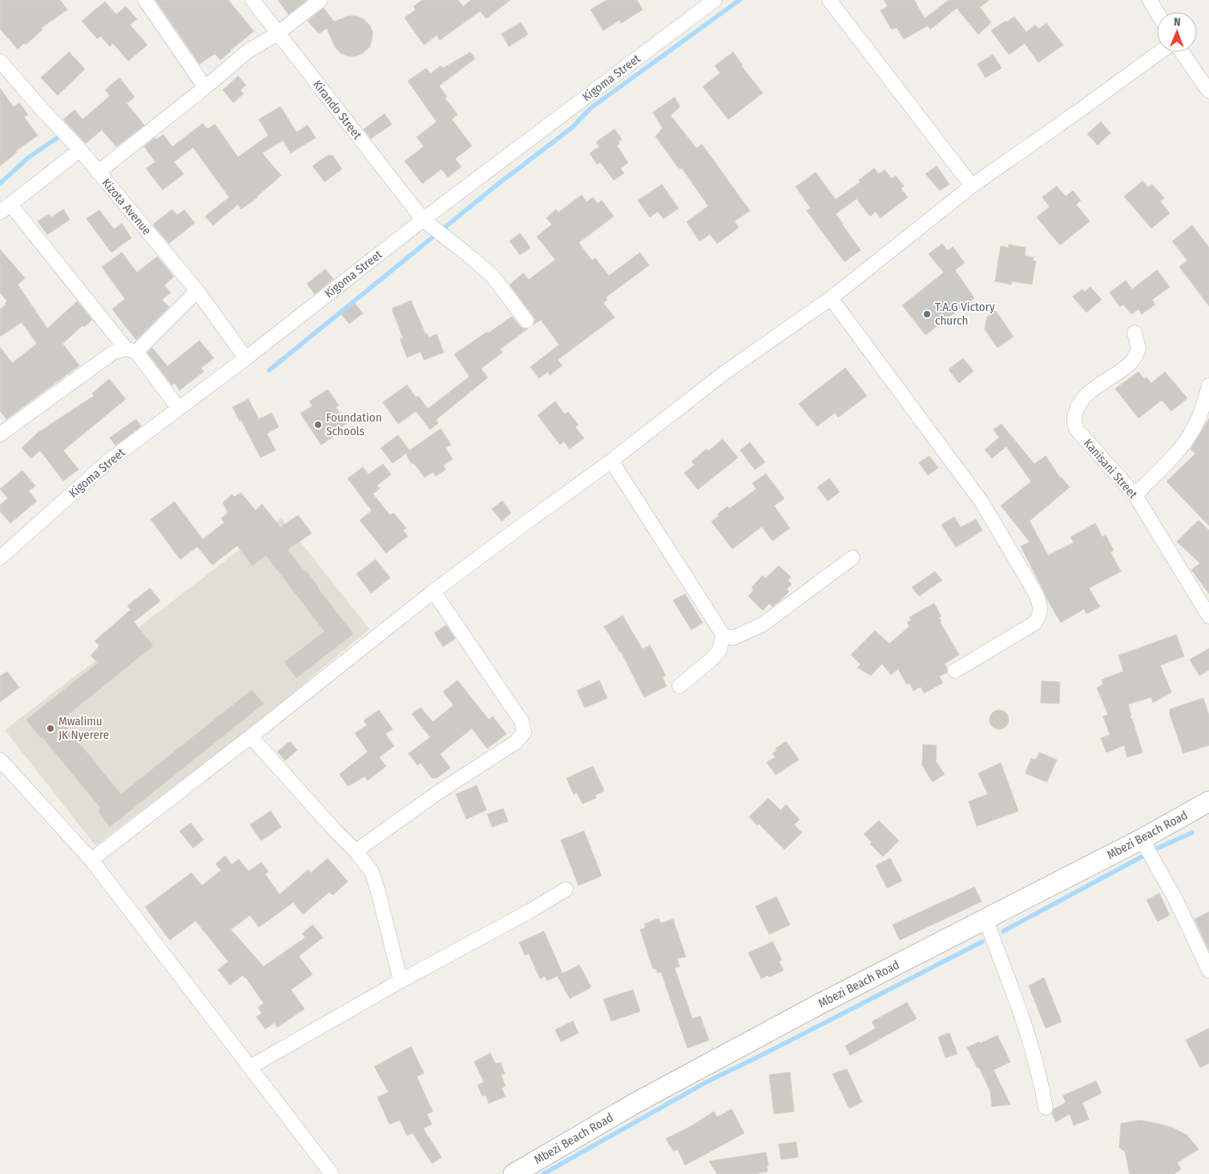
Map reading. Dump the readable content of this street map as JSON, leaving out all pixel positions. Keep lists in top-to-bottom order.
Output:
{
  "streets": {
    "main road": ["Mbezi Beach Road"],
    "street": [
      "Kigoma Street",
      "Kirando Street",
      "Kizota Avenue",
      "Kanisani Street"
    ]
  },
  "crossings": [
    ["Kigoma Street", "Kirando Street"],
    ["Kigoma Street", "Kizota Avenue"]
  ],
  "places": ["T.A.G Victory church", "Foundation Schools", "Mwalimu JK Nyerere"],
  "north": "top"
}
